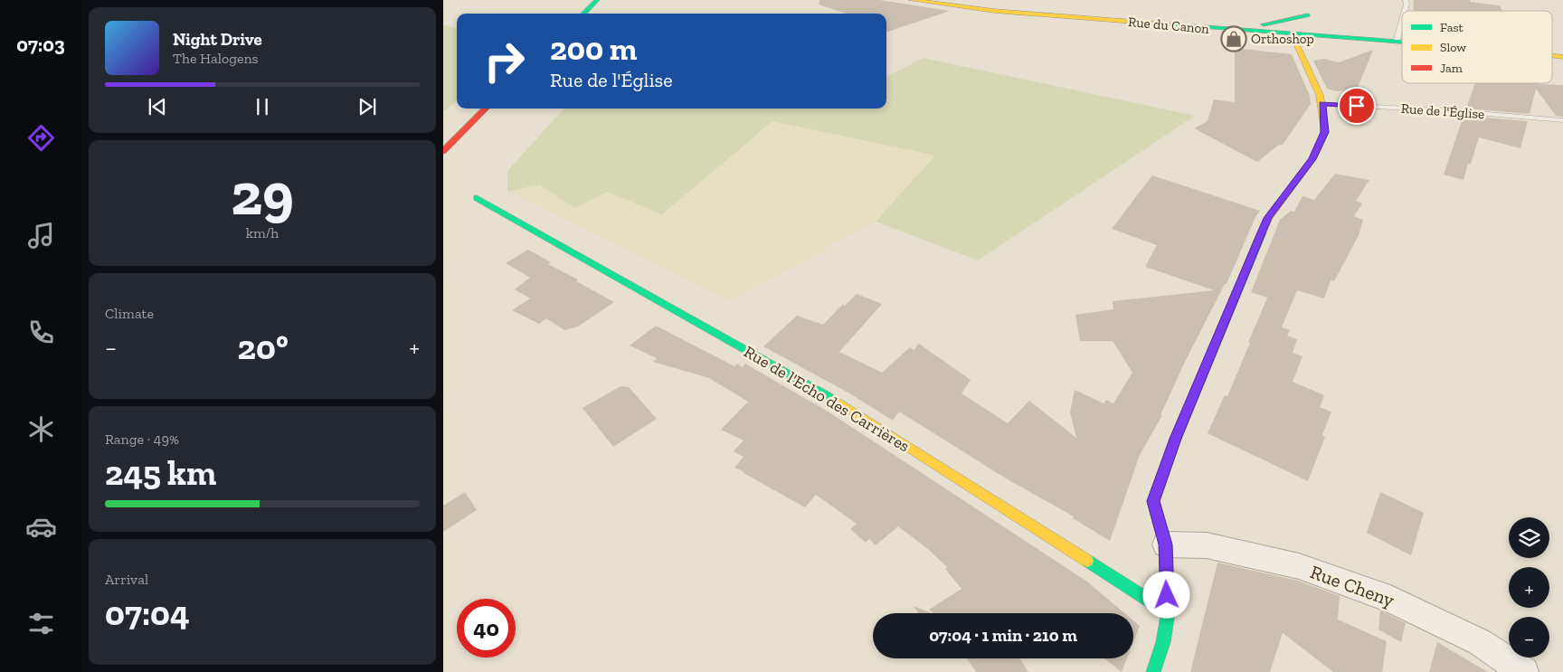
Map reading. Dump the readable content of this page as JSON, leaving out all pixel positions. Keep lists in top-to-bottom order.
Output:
{
  "streets": {
    "street": ["Rue du Canon", "Rue de l'Echo des Carrières", "Rue Cheny"],
    "lane": ["Rue de l'Église"]
  },
  "places": {
    "shop": ["Orthoshop"]
  },
  "legend": ["Fast", "Slow", "Jam"],
  "page": {
    "tabs": "07:03",
    "turn": ["200 m", "Rue de l'Église"],
    "song": ["Night Drive", "The Halogens"],
    "tile": [
      ["29", "km/h"],
      "Climate",
      ["Range · 49%", "245 km"],
      ["Arrival", "07:04"]
    ],
    "heat": ["−", "20°", "+"],
    "map_buttons": ["+", "−"],
    "limit": "40",
    "trip": "07:04 · 1 min · 210 m"
  }
}
